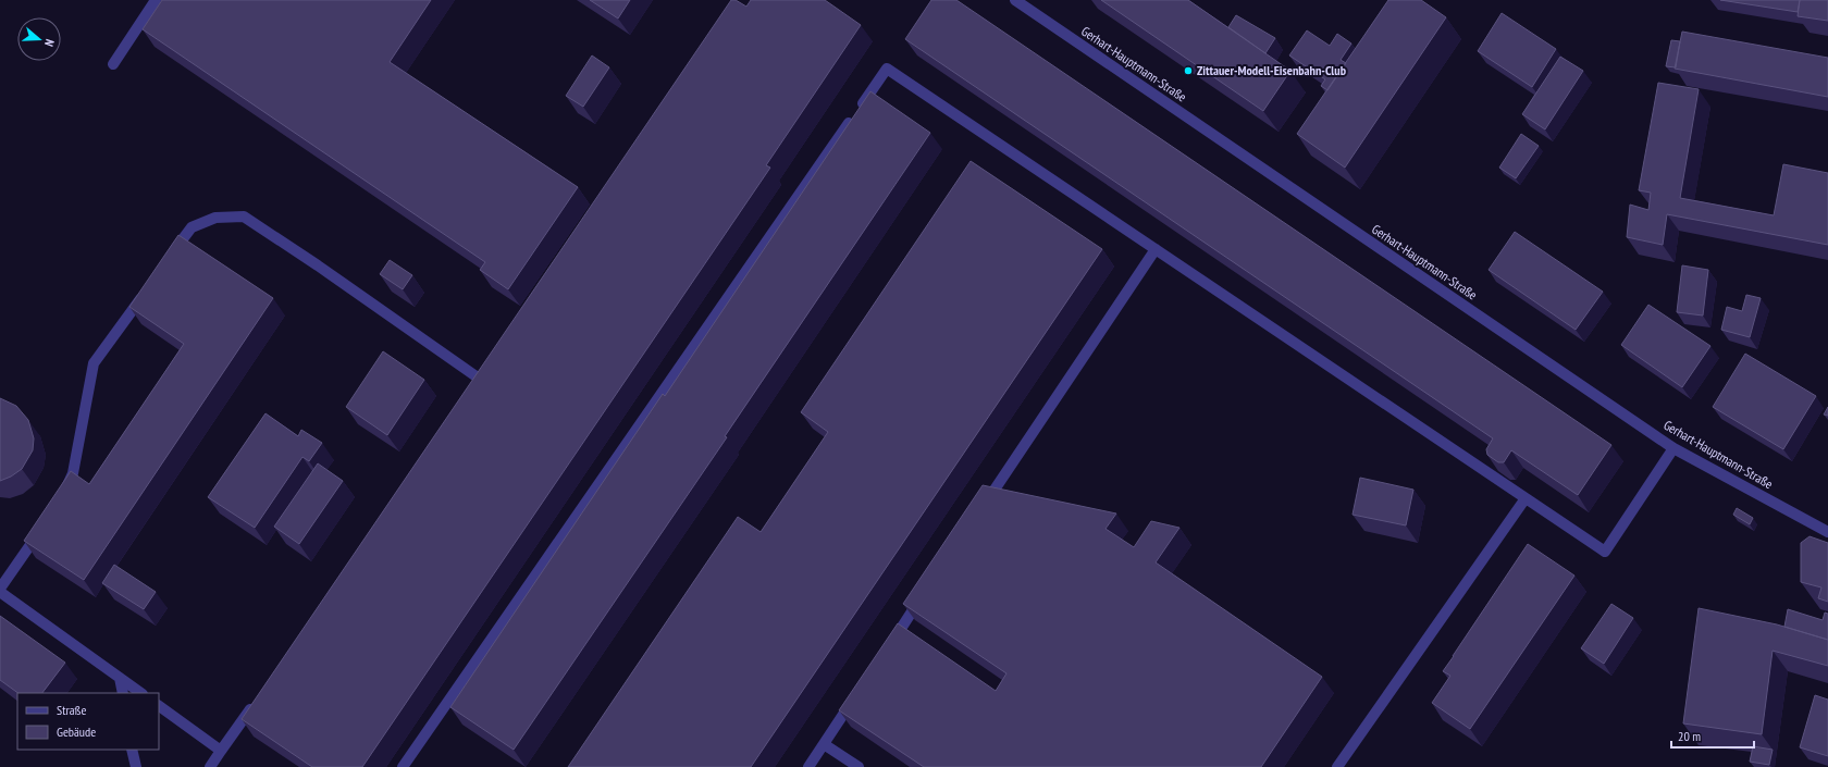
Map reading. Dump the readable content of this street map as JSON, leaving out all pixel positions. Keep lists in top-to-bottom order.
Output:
{
  "streets": {
    "street": ["Gerhart-Hauptmann-Straße"]
  },
  "places": ["Zittauer-Modell-Eisenbahn-Club"],
  "legend": ["Straße", "Gebäude"],
  "scale_bar": "20 m",
  "north": "right"
}
